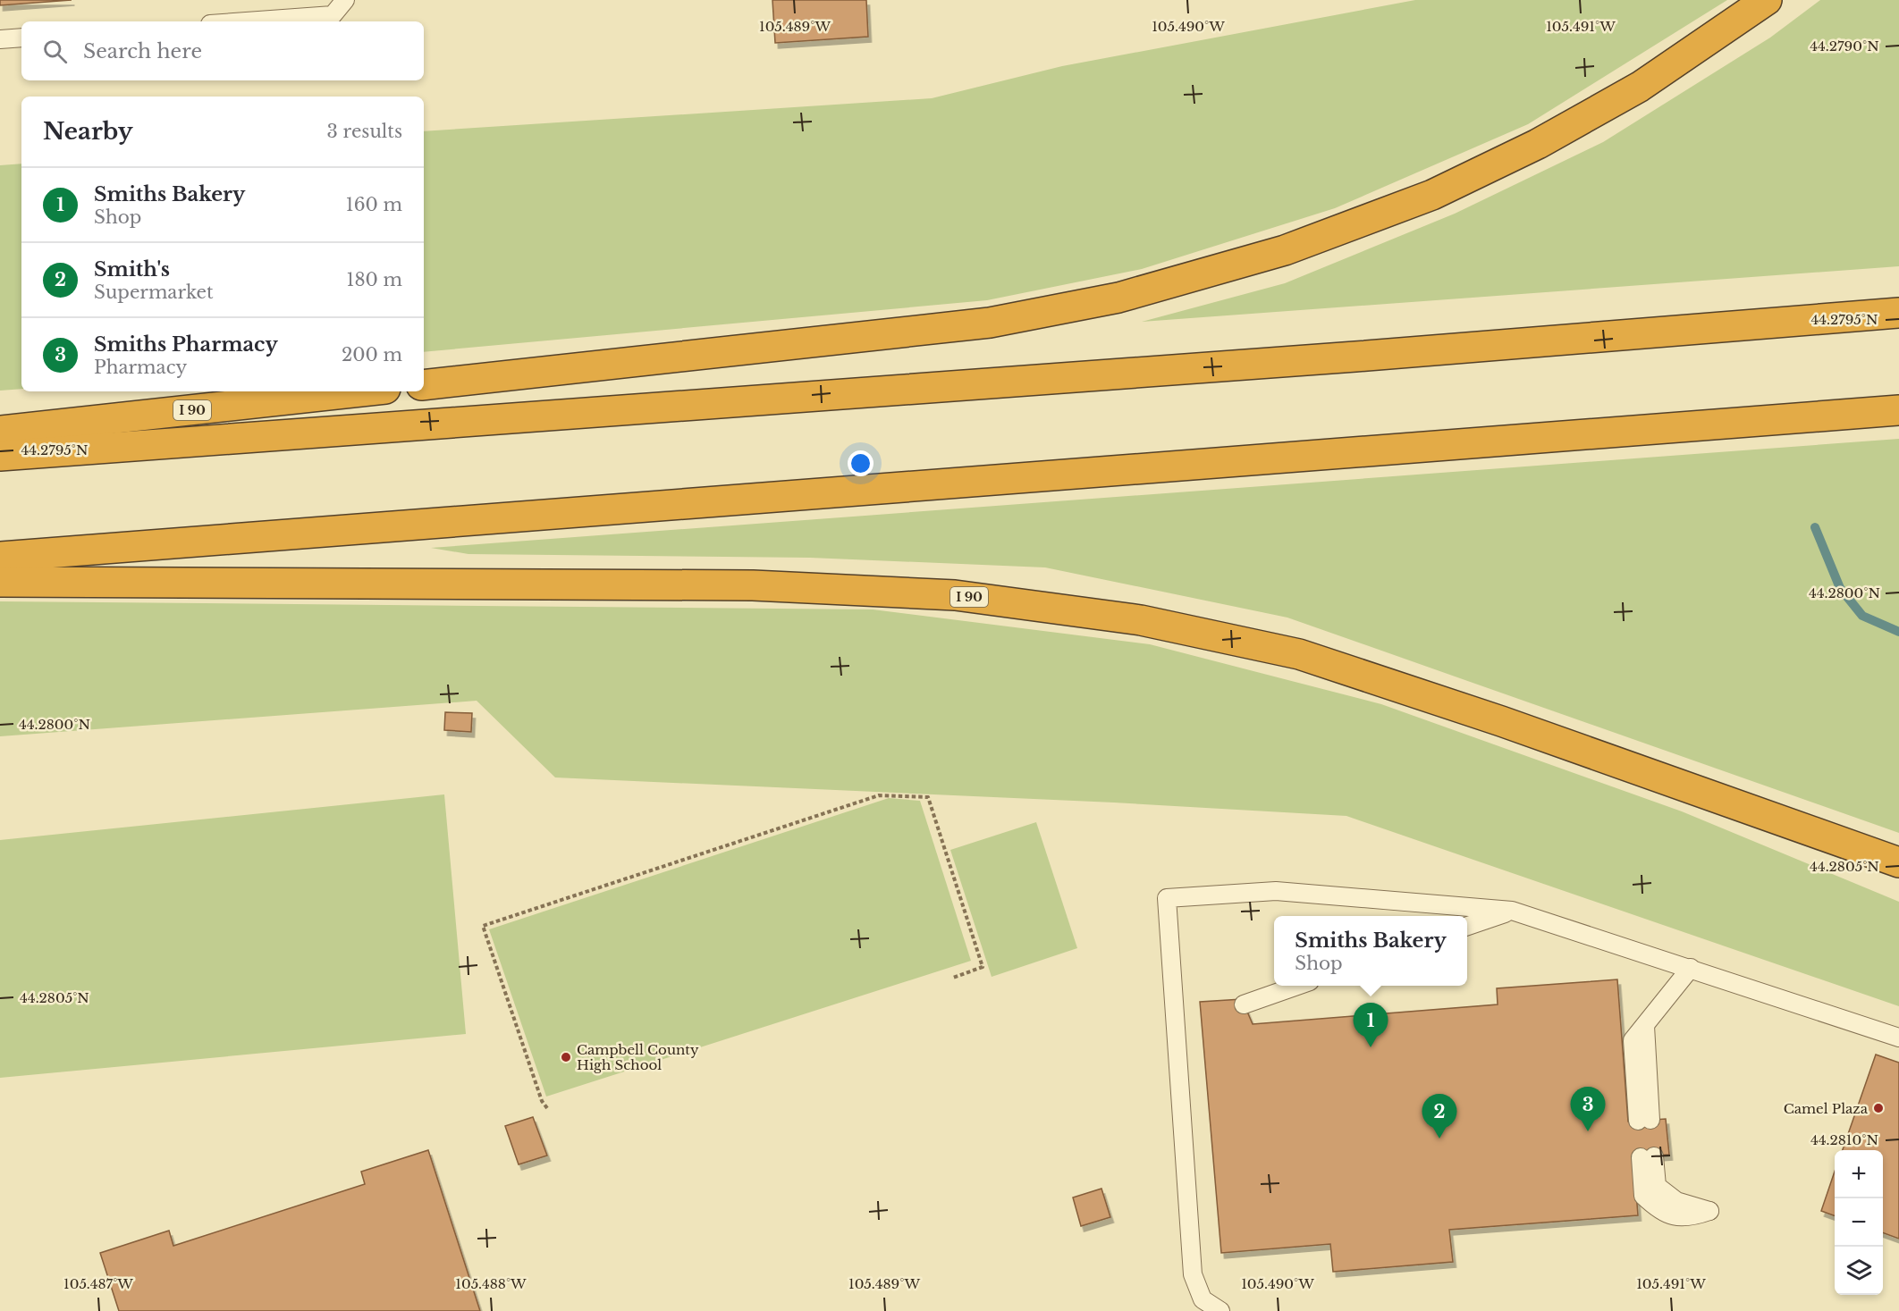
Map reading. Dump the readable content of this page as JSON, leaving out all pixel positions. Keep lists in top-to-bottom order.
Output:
{
  "streets": {
    "highway": ["I 90"]
  },
  "places": ["Campbell County High School", "Camel Plaza"],
  "page": {
    "search": "Search here",
    "heading": ["Nearby", "3 results"],
    "list": [
      {
        "mark": "1",
        "name": "Smiths Bakery",
        "note": "Shop",
        "value": "160 m"
      },
      {
        "mark": "2",
        "name": "Smith's",
        "note": "Supermarket",
        "value": "180 m"
      },
      {
        "mark": "3",
        "name": "Smiths Pharmacy",
        "note": "Pharmacy",
        "value": "200 m"
      }
    ],
    "popup": ["Smiths Bakery", "Shop"],
    "pins": ["1", "3", "2"],
    "map_buttons": ["+", "−"]
  },
  "coordinates": [
    "105.489°W",
    "105.490°W",
    "105.491°W",
    "44.2790°N",
    "44.2795°N",
    "44.2800°N",
    "44.2805°N",
    "44.2810°N",
    "105.487°W",
    "105.488°W"
  ]
}
